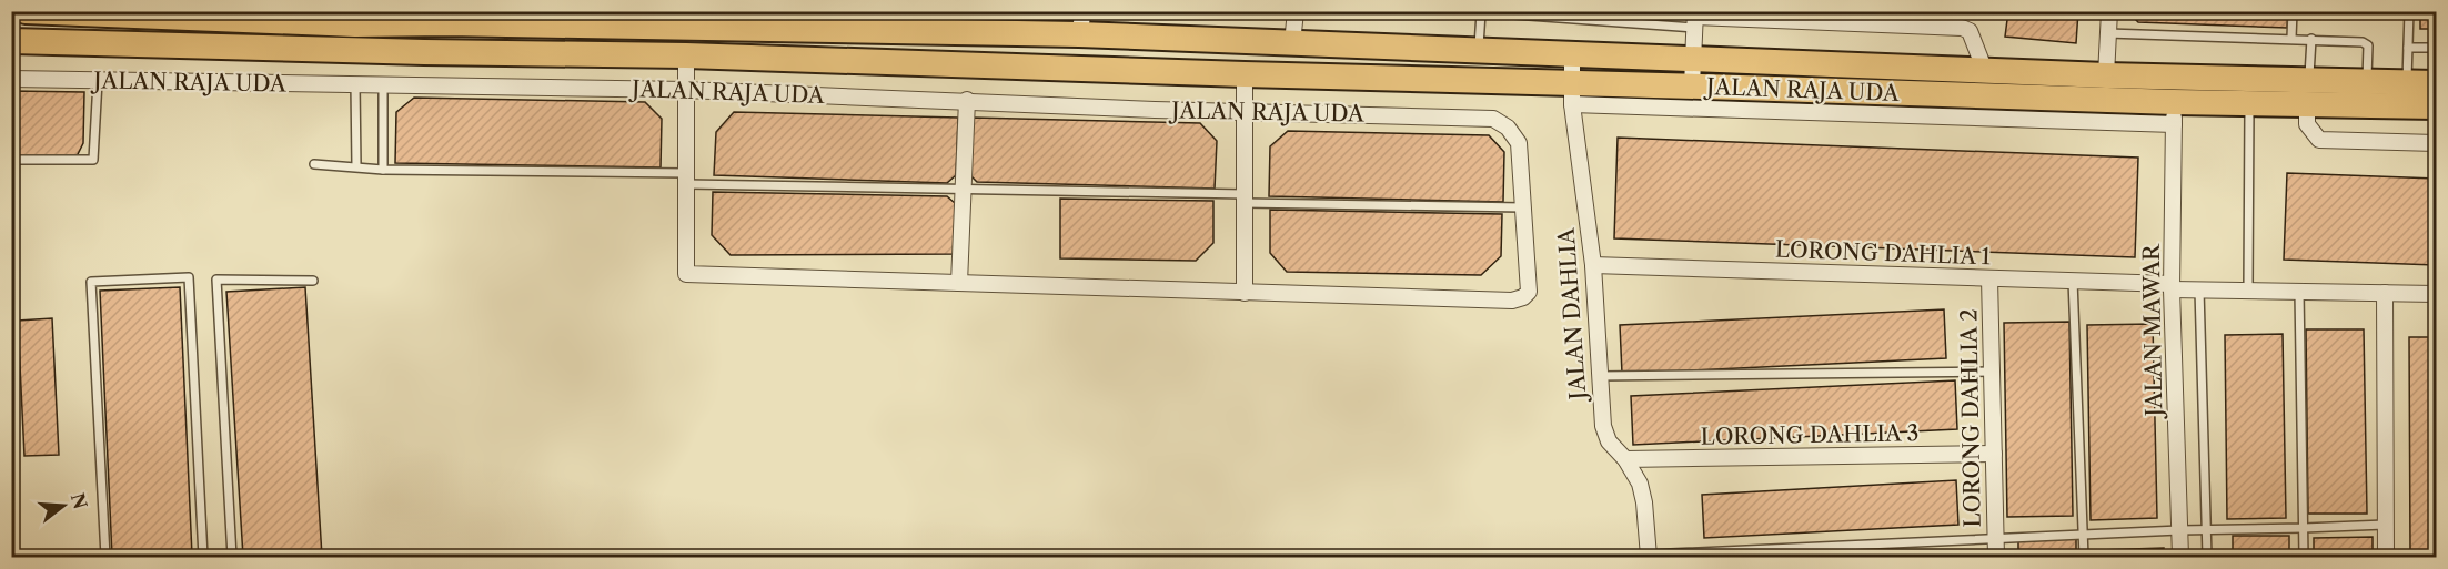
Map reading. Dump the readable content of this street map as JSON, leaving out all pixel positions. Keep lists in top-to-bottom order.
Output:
{
  "streets": {
    "main road": ["JALAN RAJA UDA"],
    "street": [
      "LORONG DAHLIA 1",
      "JALAN DAHLIA",
      "JALAN MAWAR",
      "LORONG DAHLIA 2",
      "LORONG DAHLIA 3"
    ]
  },
  "crossings": [
    ["JALAN RAJA UDA", "JALAN DAHLIA"],
    ["JALAN RAJA UDA", "JALAN MAWAR"],
    ["LORONG DAHLIA 1", "JALAN DAHLIA"],
    ["LORONG DAHLIA 1", "JALAN MAWAR"],
    ["LORONG DAHLIA 1", "LORONG DAHLIA 2"],
    ["JALAN DAHLIA", "LORONG DAHLIA 3"],
    ["LORONG DAHLIA 2", "LORONG DAHLIA 3"]
  ],
  "north": "right"
}
